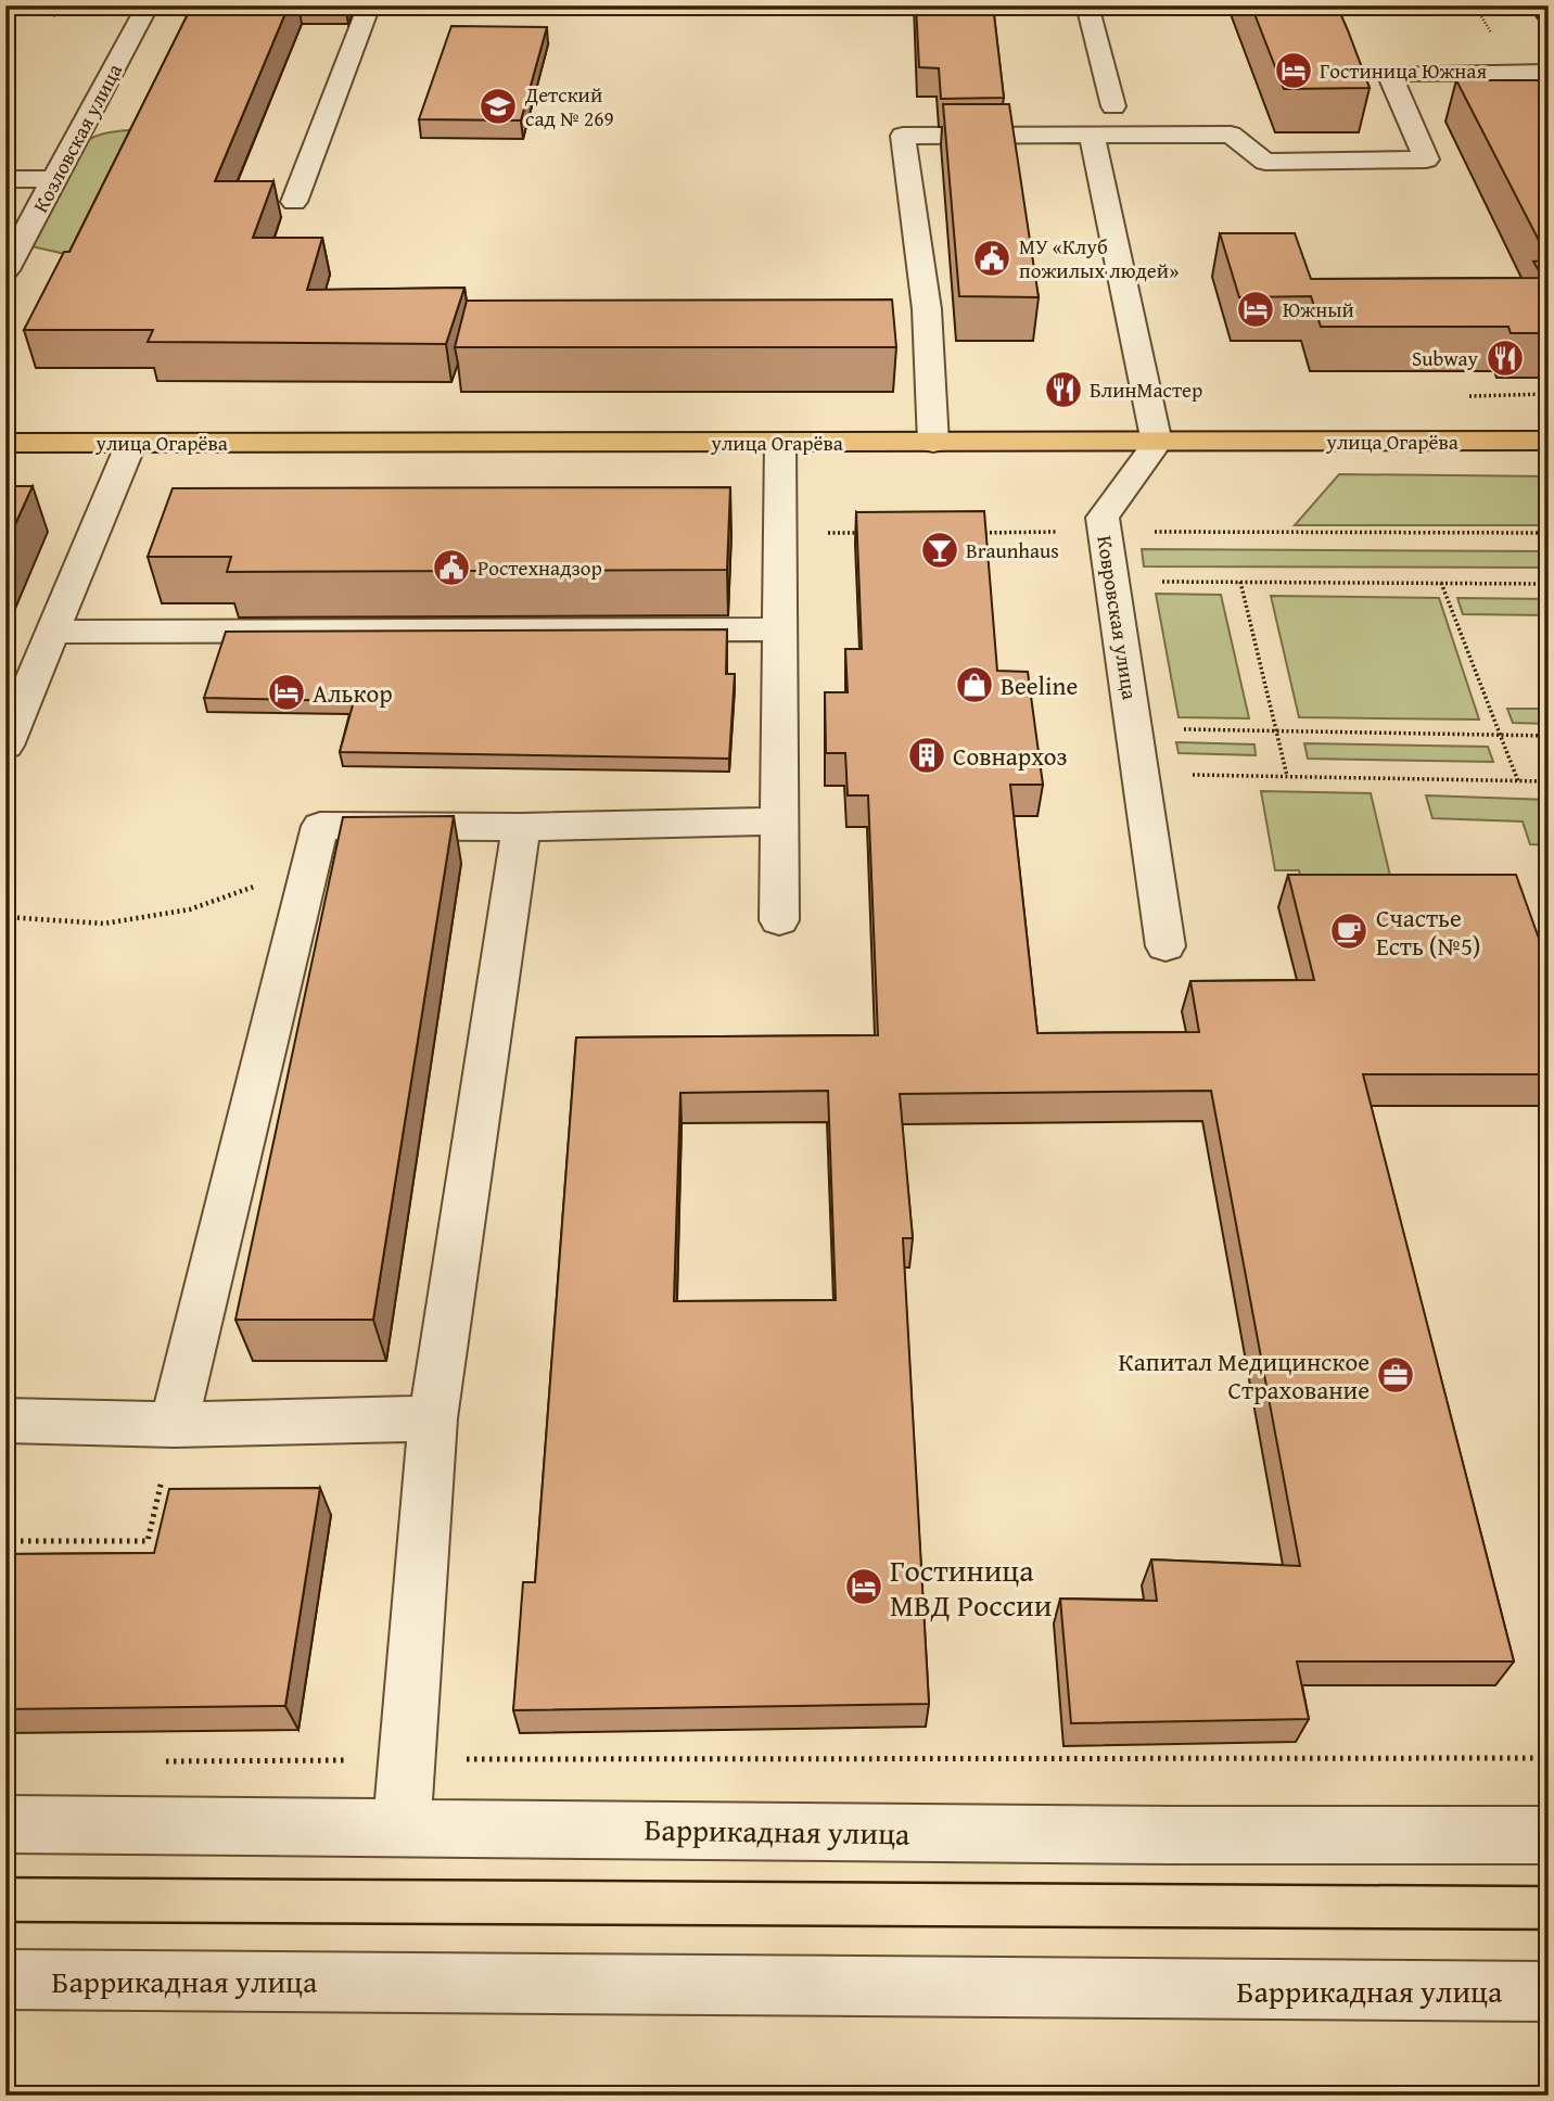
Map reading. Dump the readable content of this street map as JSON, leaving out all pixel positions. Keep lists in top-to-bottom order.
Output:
{
  "streets": {
    "main road": ["улица Огарёва"],
    "street": ["Козловская улица", "Ковровская улица", "Баррикадная улица"]
  },
  "crossings": [
    ["улица Огарёва", "Ковровская улица"]
  ],
  "places": {
    "hotel": [
      "Гостиница Южная",
      "Южный",
      "Алькор",
      "Гостиница МВД России"
    ],
    "school or university": ["Детский сад № 269"],
    "public building": ["МУ «Клуб пожилых людей»", "Ростехнадзор"],
    "restaurant": ["Subway", "БлинМастер"],
    "bar": ["Braunhaus"],
    "shop": ["Beeline"],
    "building": ["Совнархоз"],
    "cafe": ["Счастье Есть (№5)"],
    "office": ["Капитал Медицинское Страхование"]
  }
}
